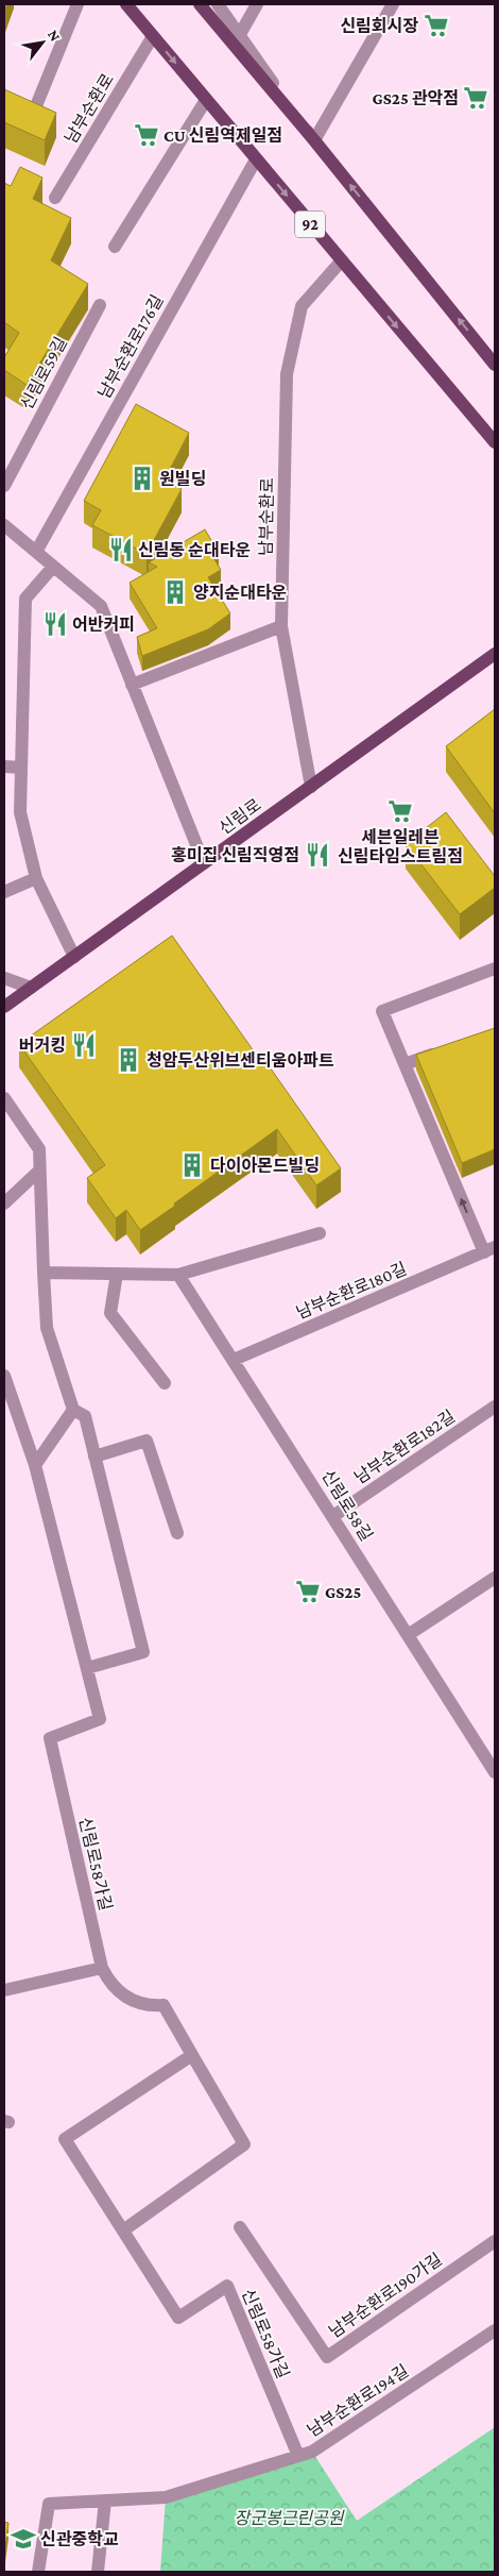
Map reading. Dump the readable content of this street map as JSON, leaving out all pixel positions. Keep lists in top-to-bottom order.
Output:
{
  "streets": {
    "main road": ["92", "신림로"],
    "street": [
      "남부순환로",
      "남부순환로176길",
      "신림로59길",
      "남부순환로180길",
      "남부순환로182길",
      "신림로58길",
      "신림로58가길",
      "남부순환로190가길",
      "남부순환로194길"
    ]
  },
  "crossings": [
    ["남부순환로", "92"],
    ["남부순환로", "신림로"],
    ["92", "남부순환로176길"],
    ["남부순환로180길", "신림로58길"],
    ["남부순환로182길", "신림로58길"],
    ["신림로58가길", "남부순환로194길"]
  ],
  "parks": ["장군봉근린공원"],
  "places": {
    "supermarket": [
      "신림회시장",
      "GS25 관악점",
      "CU 신림역제일점",
      "세븐일레븐 신림타임스트림점",
      "GS25"
    ],
    "building": [
      "원빌딩",
      "양지순대타운",
      "청암두산위브센티움아파트",
      "다이아몬드빌딩"
    ],
    "restaurant": [
      "신림동 순대타운",
      "어반커피",
      "홍미집 신림직영점",
      "버거킹"
    ],
    "school or university": ["신관중학교"]
  },
  "north": "top right"
}
